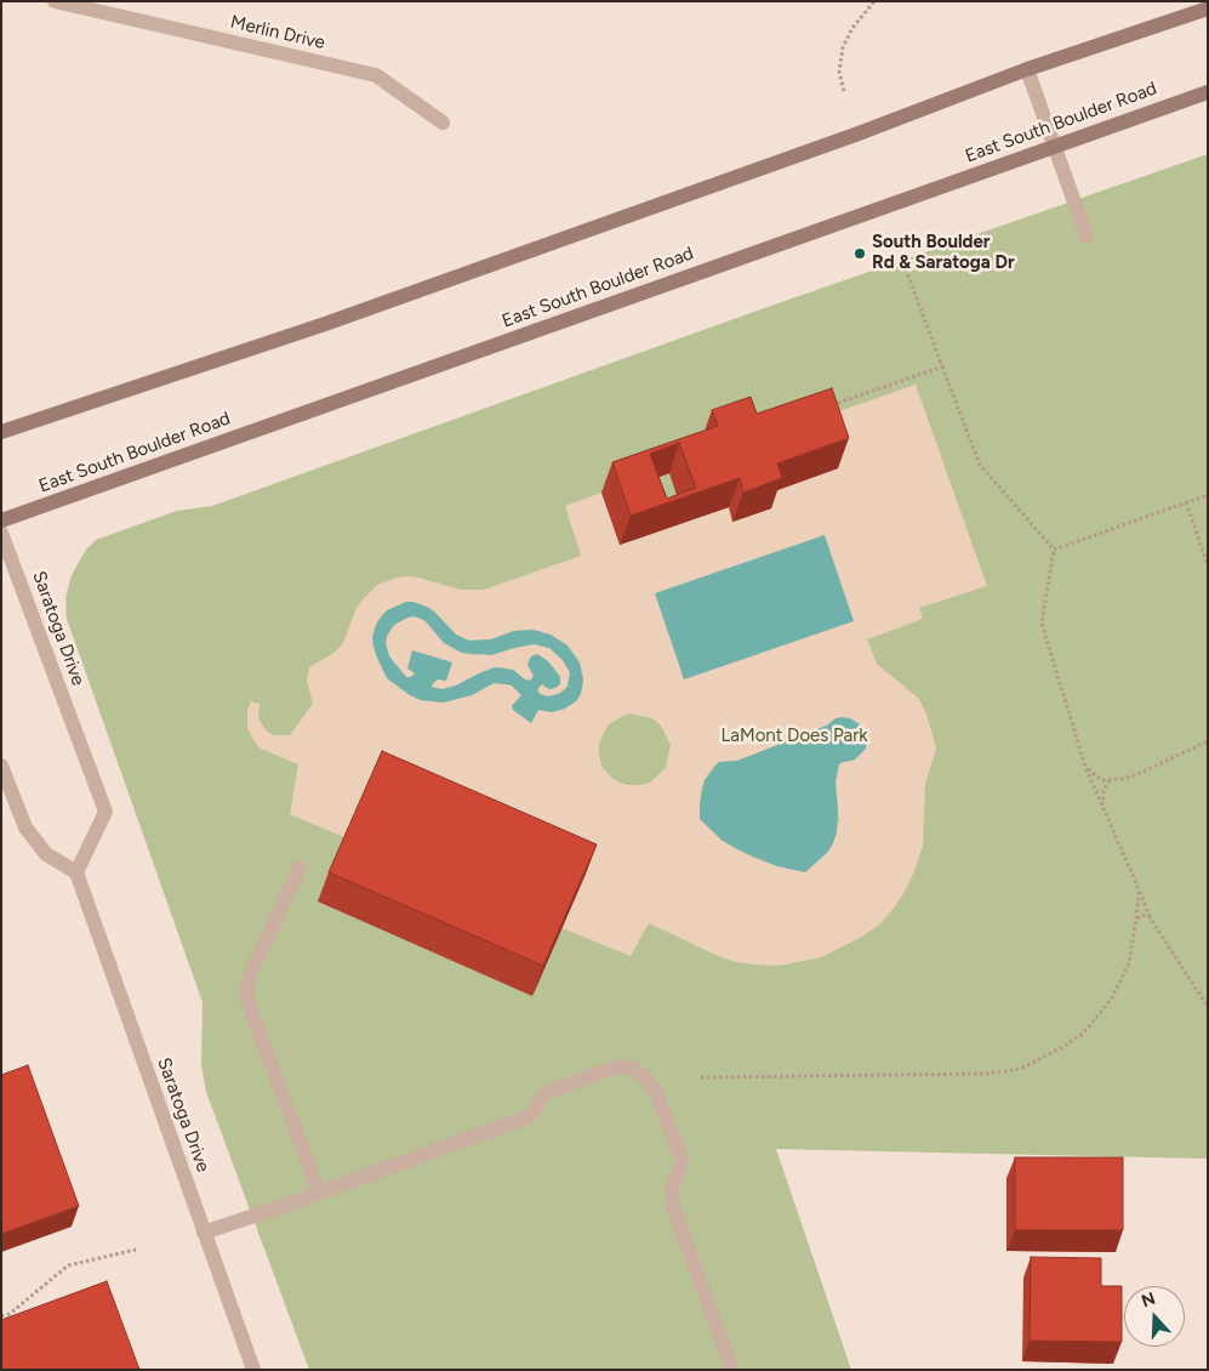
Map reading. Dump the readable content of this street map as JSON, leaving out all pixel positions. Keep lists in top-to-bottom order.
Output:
{
  "streets": {
    "main road": ["East South Boulder Road"],
    "street": ["Merlin Drive", "Saratoga Drive"]
  },
  "parks": ["LaMont Does Park"],
  "places": ["South Boulder Rd & Saratoga Dr"],
  "north": "top"
}
